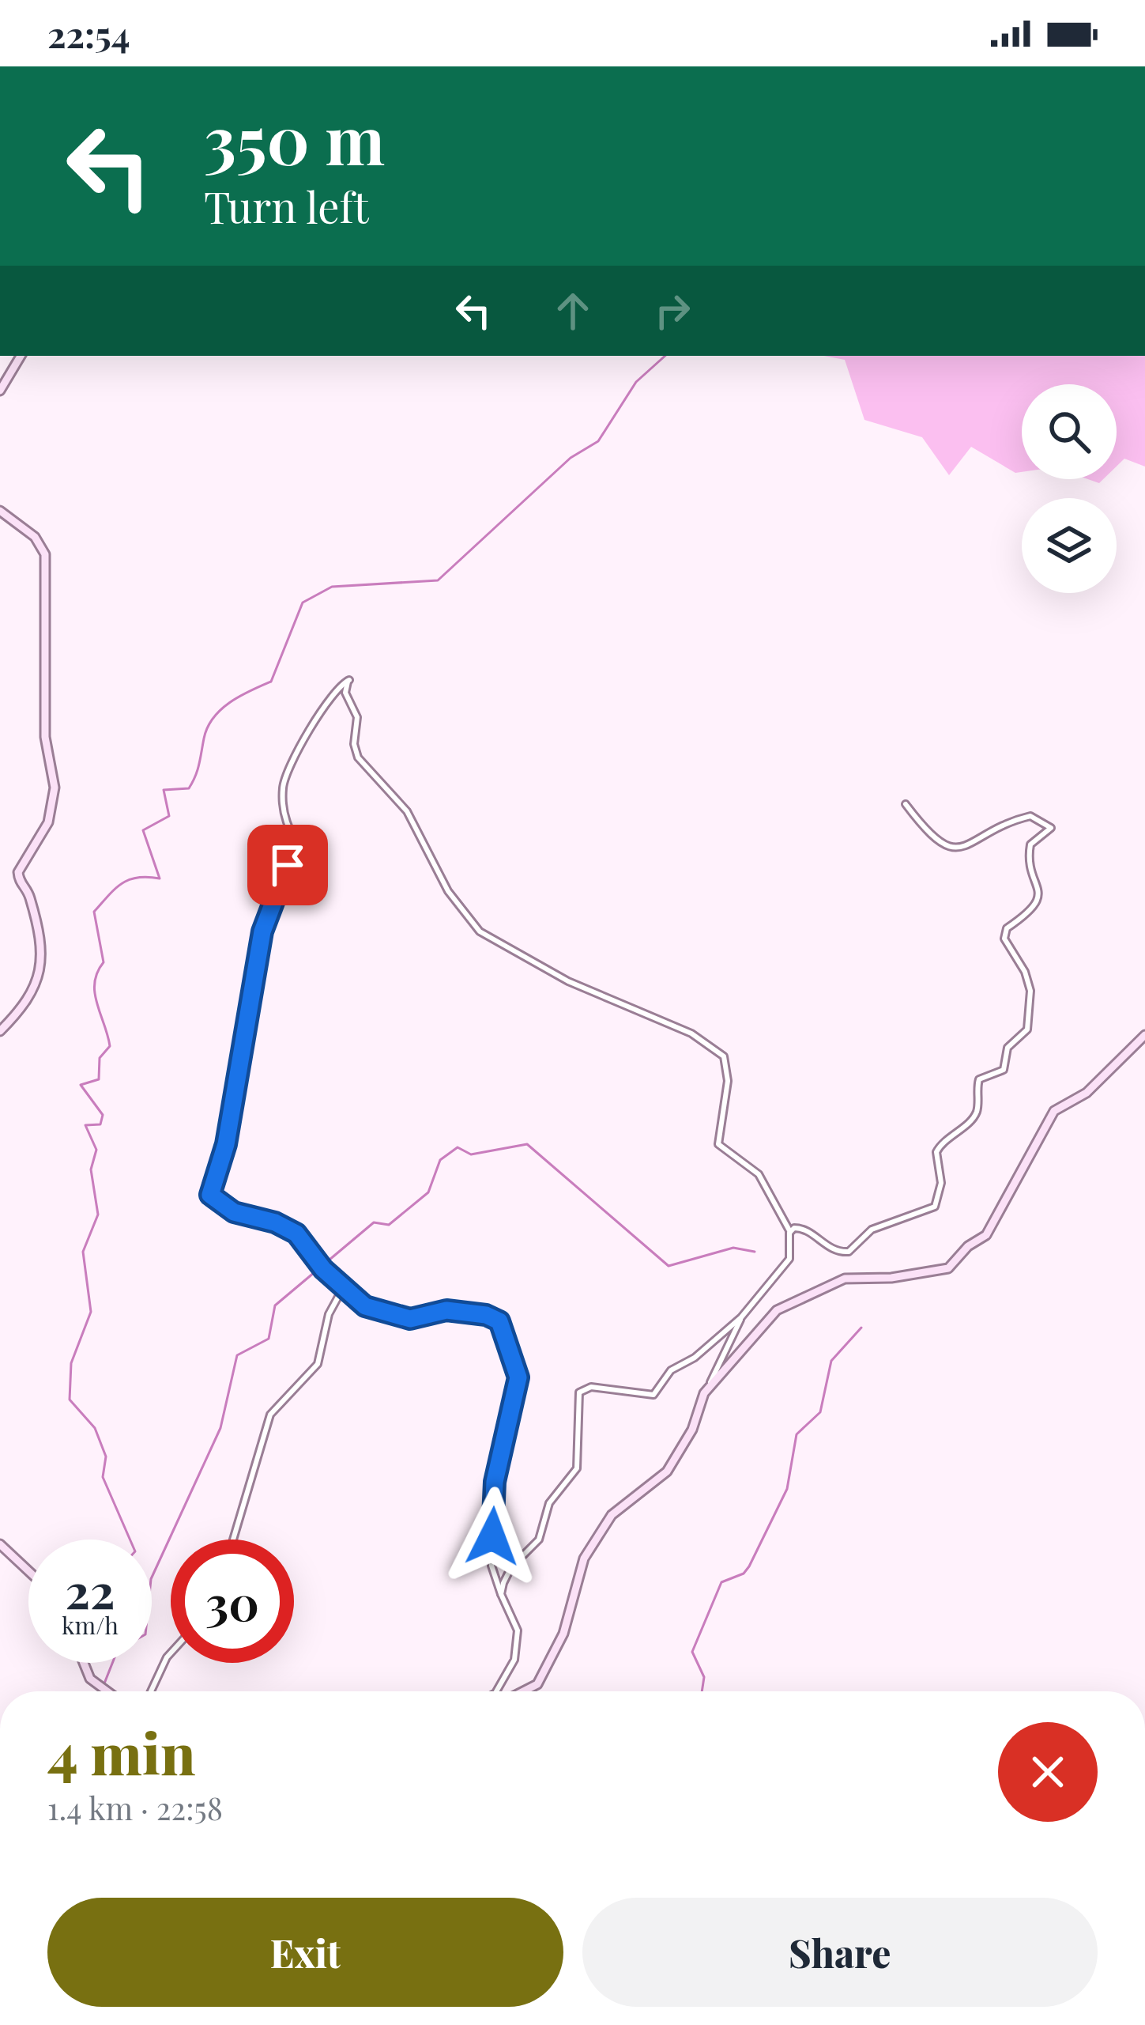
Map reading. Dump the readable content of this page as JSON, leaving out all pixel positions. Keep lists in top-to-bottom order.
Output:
{
  "page": {
    "status": "22:54",
    "turn": ["350 m", "Turn left"],
    "speed": "22 km/h",
    "limit": "30",
    "heading": ["4 min", "1.4 km · 22:58"],
    "buttons": ["Exit", "Share"]
  }
}
